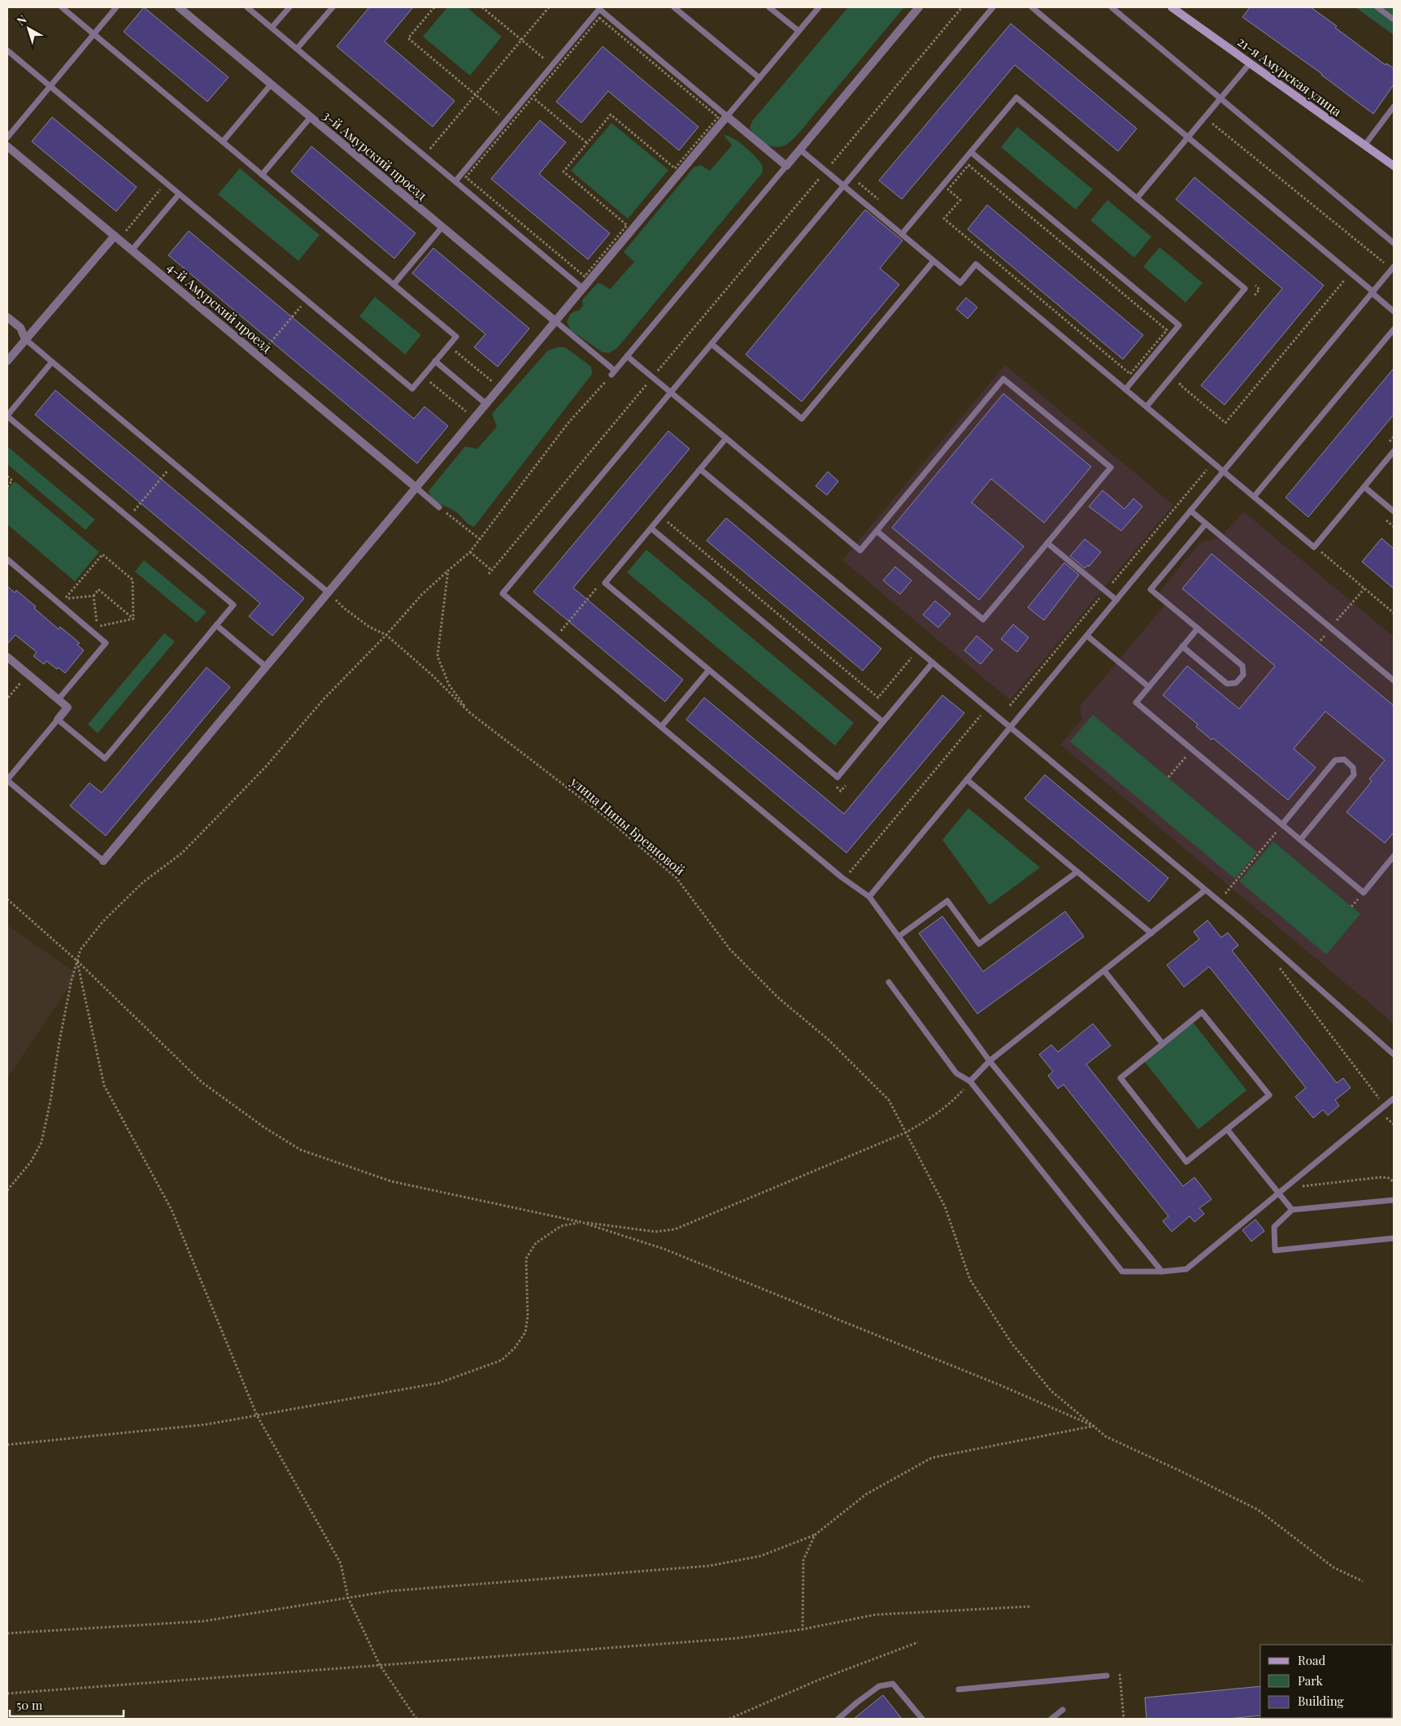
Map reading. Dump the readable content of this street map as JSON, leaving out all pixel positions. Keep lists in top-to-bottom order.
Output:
{
  "streets": {
    "main road": ["21-я Амурская улица"],
    "street": ["3-й Амурский проезд", "4-й Амурский проезд"],
    "path": ["улица Нины Бревновой"]
  },
  "legend": ["Road", "Park", "Building"],
  "scale_bar": "50 m",
  "north": "top left"
}
